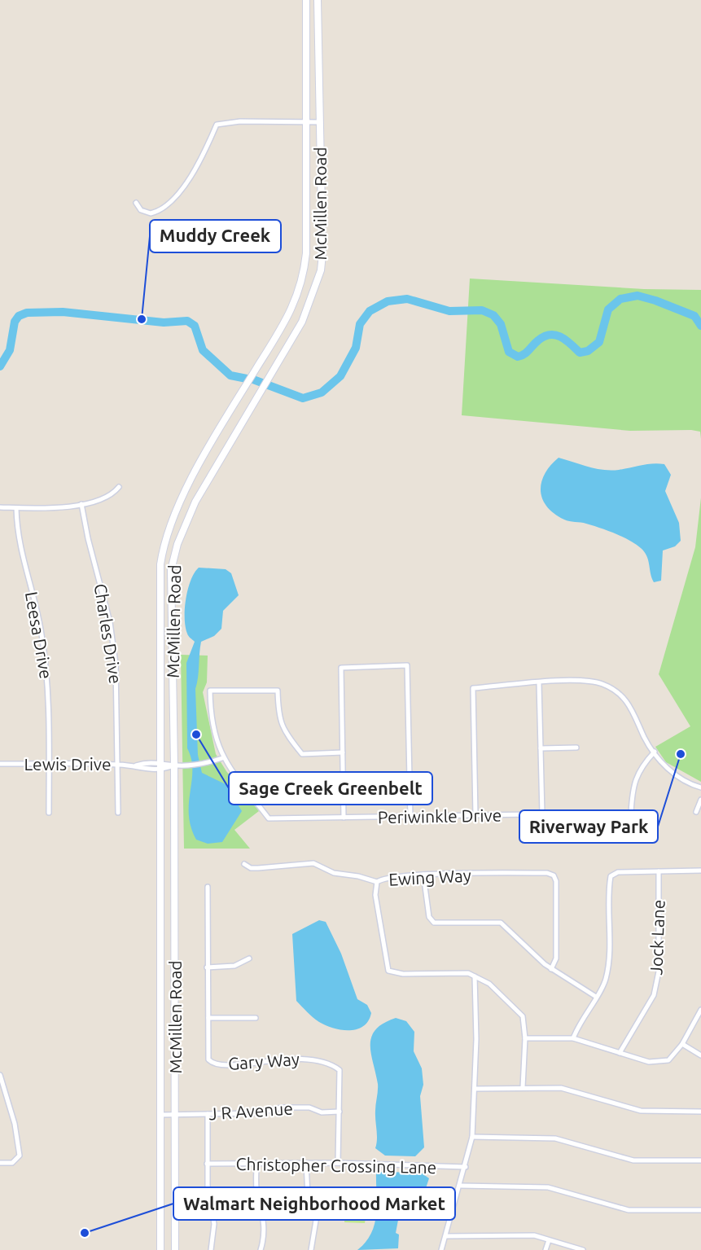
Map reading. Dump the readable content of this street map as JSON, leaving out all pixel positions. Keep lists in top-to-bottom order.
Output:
{
  "streets": {
    "main road": ["McMillen Road"],
    "street": [
      "Charles Drive",
      "Leesa Drive",
      "Lewis Drive",
      "Periwinkle Drive",
      "Ewing Way",
      "Jock Lane",
      "Gary Way",
      "J R Avenue",
      "Christopher Crossing Lane"
    ]
  },
  "crossings": [
    ["McMillen Road", "Lewis Drive"],
    ["McMillen Road", "J R Avenue"],
    ["Charles Drive", "Lewis Drive"],
    ["Leesa Drive", "Lewis Drive"],
    ["Lewis Drive", "Periwinkle Drive"],
    ["Gary Way", "J R Avenue"],
    ["Gary Way", "Christopher Crossing Lane"]
  ],
  "places": [
    "Muddy Creek",
    "Sage Creek Greenbelt",
    "Riverway Park",
    "Walmart Neighborhood Market"
  ]
}
